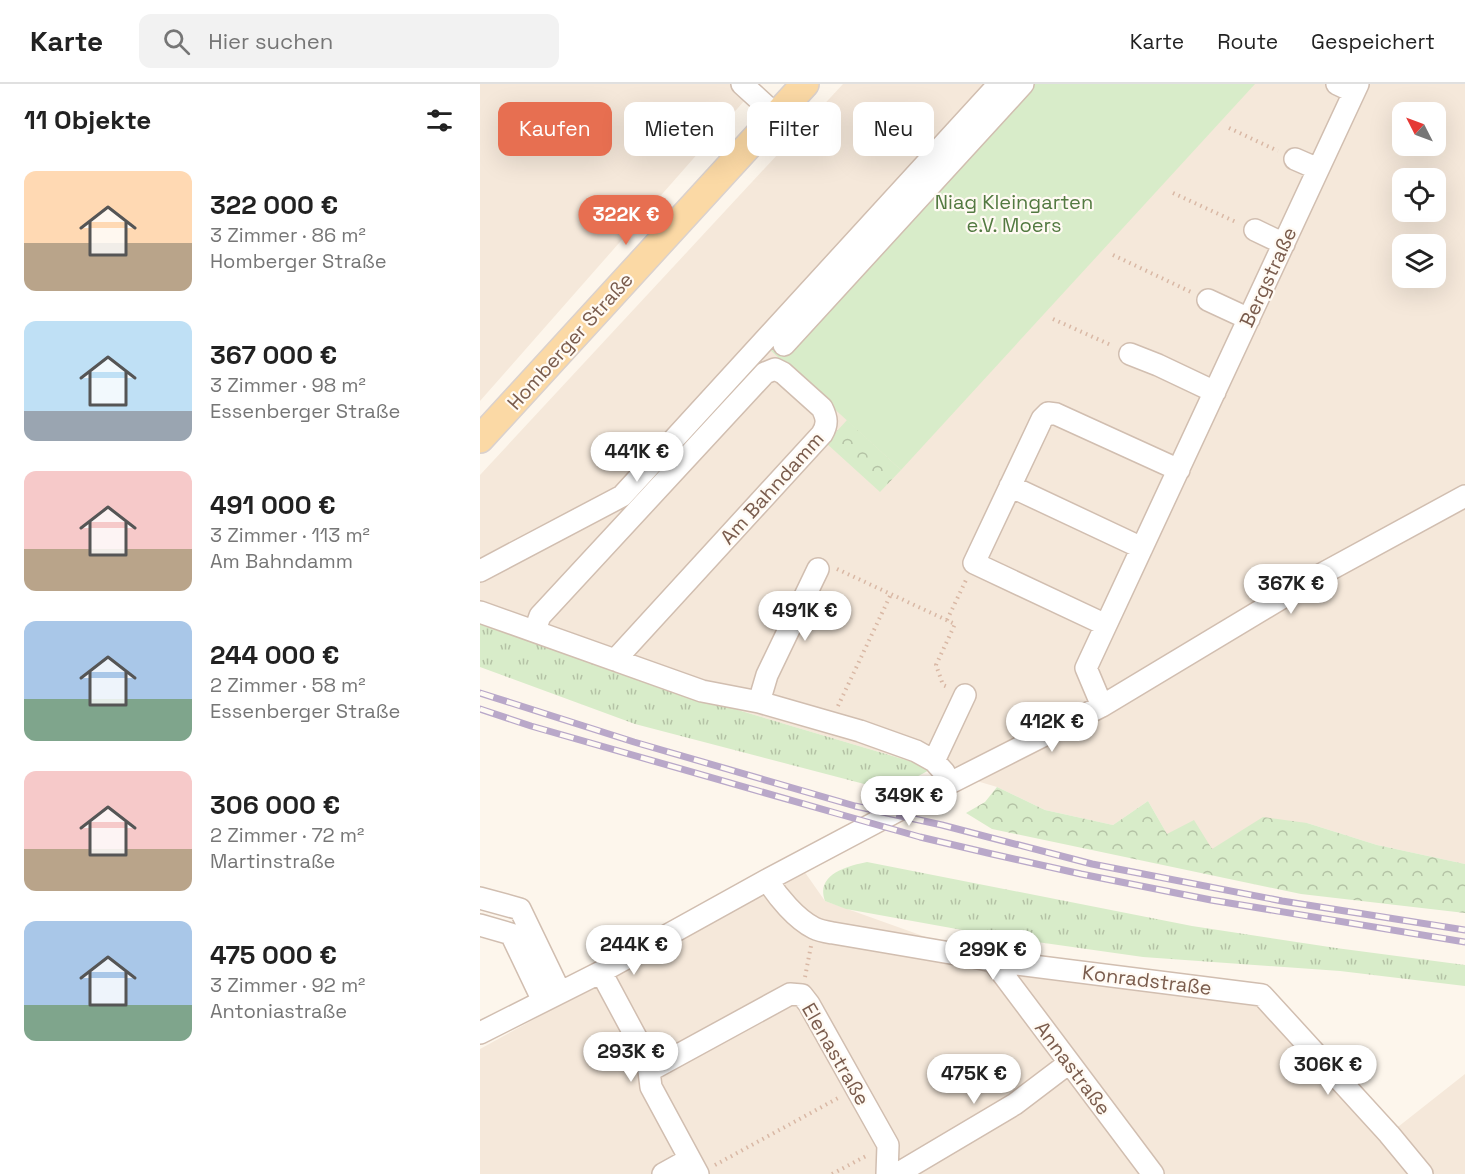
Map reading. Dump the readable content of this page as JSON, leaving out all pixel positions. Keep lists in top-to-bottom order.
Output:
{
  "streets": {
    "main road": ["Homberger Straße"],
    "street": [
      "Bergstraße",
      "Am Bahndamm",
      "Konradstraße",
      "Elenastraße",
      "Annastraße"
    ]
  },
  "crossings": [
    ["Konradstraße", "Annastraße"]
  ],
  "parks": ["Niag Kleingarten e.V. Moers"],
  "north": "top left",
  "page": {
    "header": "Karte",
    "search": "Hier suchen",
    "nav": ["Karte", "Route", "Gespeichert"],
    "heading": "11 Objekte",
    "chip": [
      "Kaufen",
      "Mieten",
      "Filter",
      "Neu"
    ],
    "list": [
      {
        "name": "322 000 €",
        "note": "3 Zimmer · 86 m² · Homberger Straße"
      },
      {
        "name": "367 000 €",
        "note": "3 Zimmer · 98 m² · Essenberger Straße"
      },
      {
        "name": "491 000 €",
        "note": "3 Zimmer · 113 m² · Am Bahndamm"
      },
      {
        "name": "244 000 €",
        "note": "2 Zimmer · 58 m² · Essenberger Straße"
      },
      {
        "name": "306 000 €",
        "note": "2 Zimmer · 72 m² · Martinstraße"
      },
      {
        "name": "475 000 €",
        "note": "3 Zimmer · 92 m² · Antoniastraße"
      }
    ],
    "price": [
      "322K €",
      "441K €",
      "367K €",
      "491K €",
      "412K €",
      "349K €",
      "244K €",
      "299K €",
      "293K €",
      "306K €",
      "475K €"
    ]
  }
}
